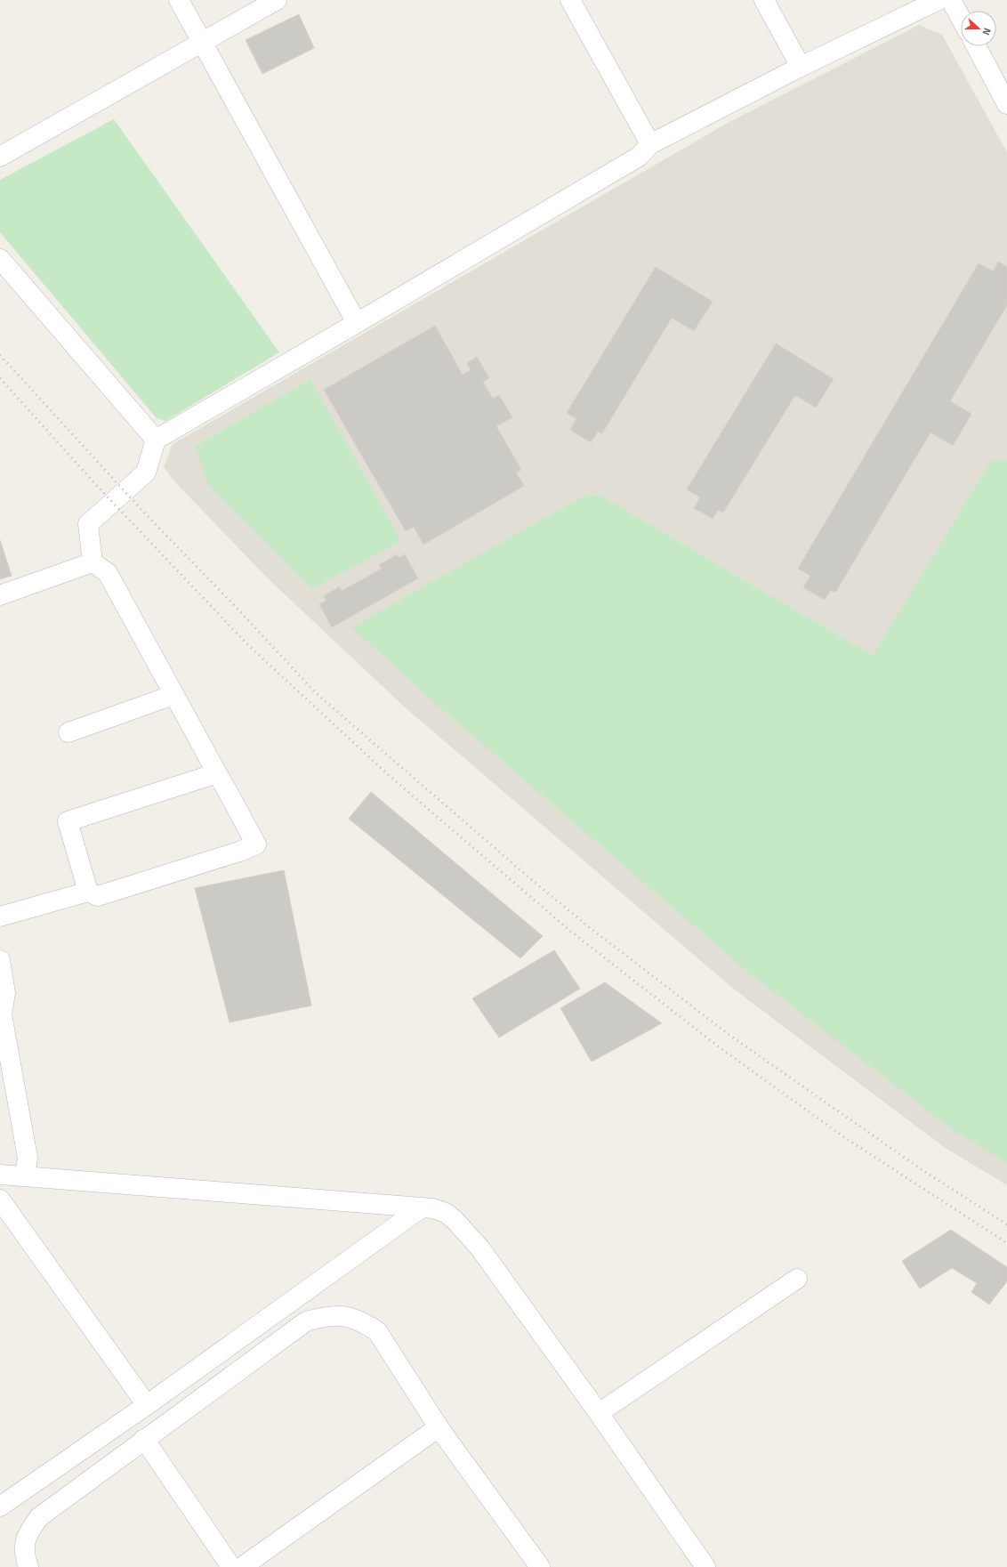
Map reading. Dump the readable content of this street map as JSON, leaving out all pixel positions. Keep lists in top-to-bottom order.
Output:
{
  "north": "right"
}
